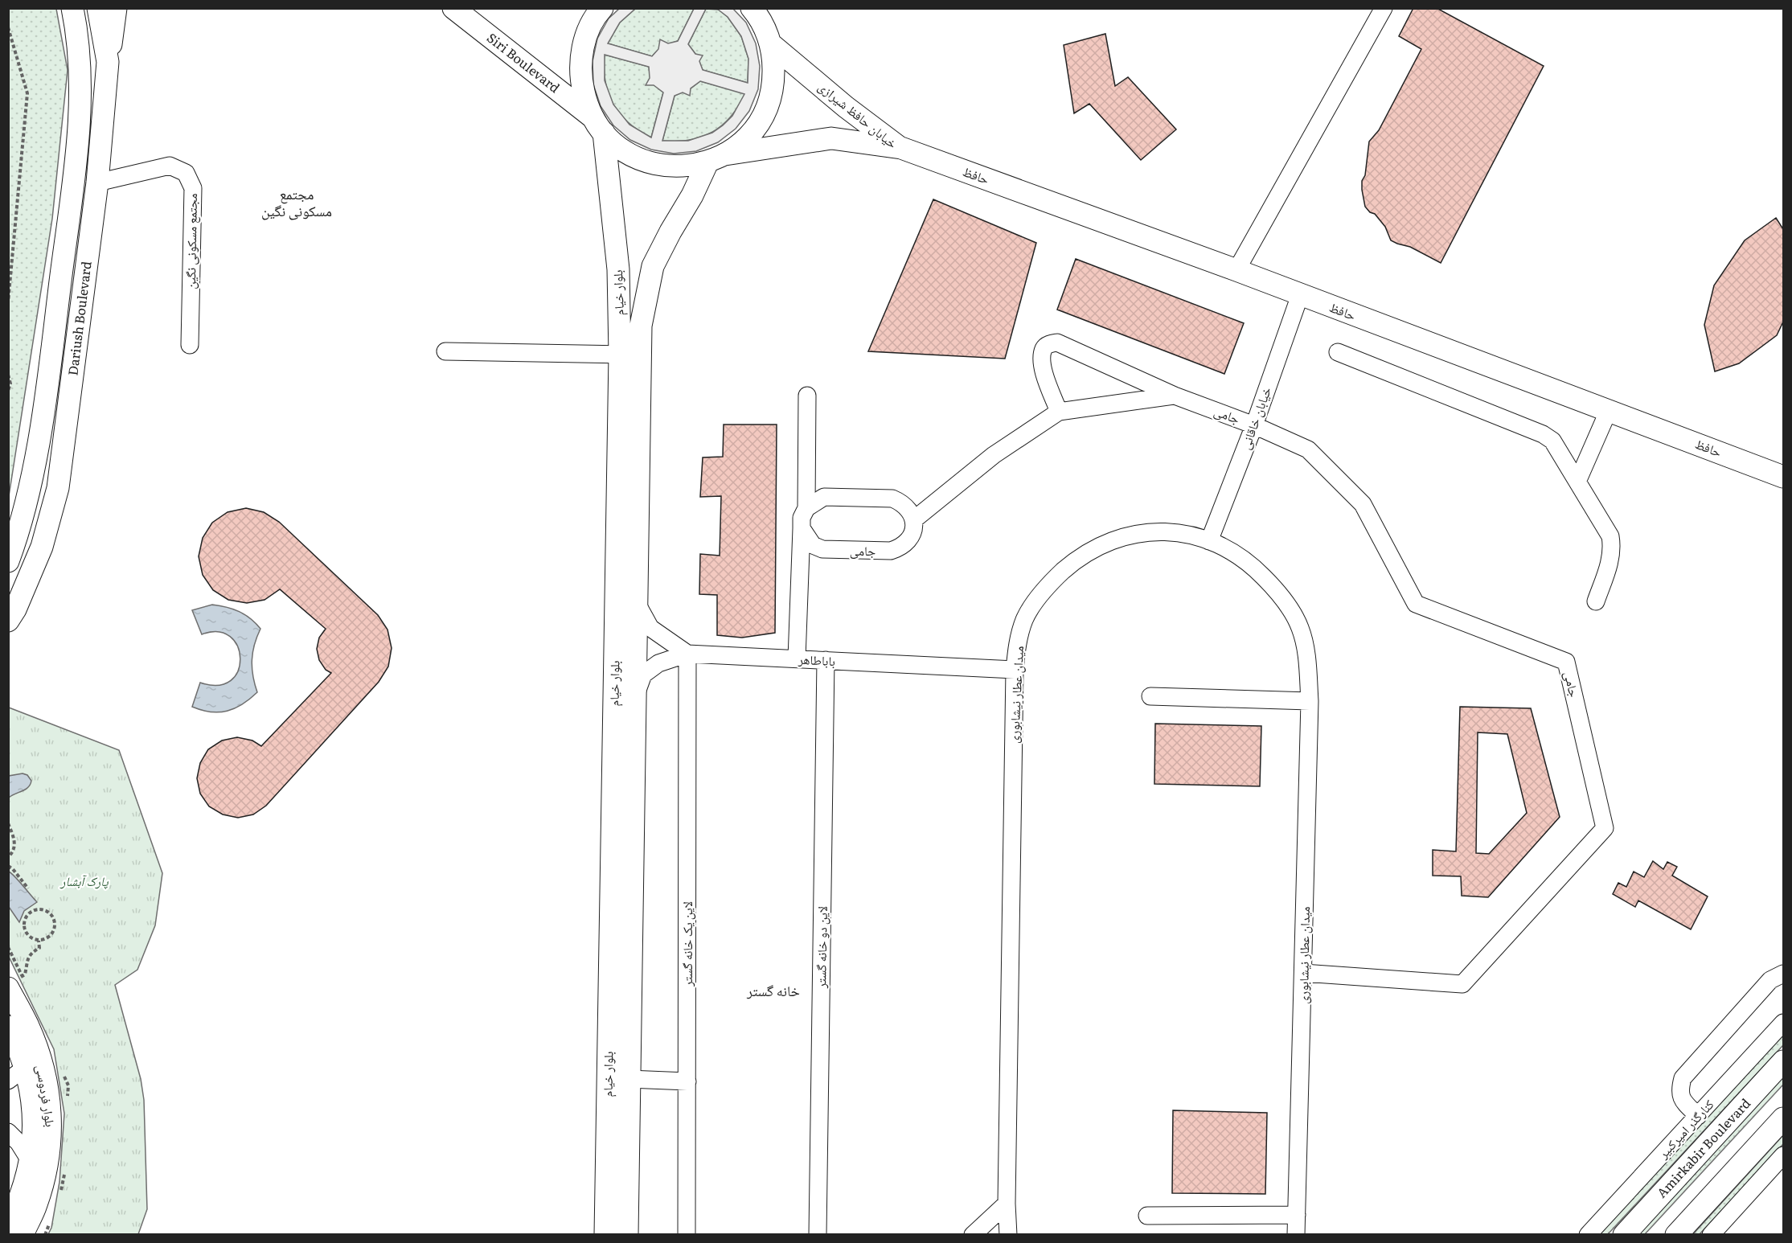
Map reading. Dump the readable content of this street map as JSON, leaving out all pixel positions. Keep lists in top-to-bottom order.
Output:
{
  "streets": {
    "main road": [
      "Siri Boulevard",
      "خیابان حافظ شیرازی",
      "حافظ",
      "بلوار خیام",
      "Dariush Boulevard",
      "بلوار فردوسی",
      "Amirkabir Boulevard"
    ],
    "street": [
      "مجتمع مسکونی نگین",
      "جامی",
      "خیابان خاقانی",
      "باباطاهر",
      "میدان عطار نیشابوری",
      "لاین یک خانه گستر",
      "لاین دو خانه گستر",
      "کنارگذر امیرکبیر"
    ]
  },
  "crossings": [
    ["Siri Boulevard", "خیابان حافظ شیرازی"],
    ["Siri Boulevard", "بلوار خیام"],
    ["خیابان حافظ شیرازی", "حافظ"],
    ["خیابان حافظ شیرازی", "بلوار خیام"],
    ["حافظ", "خیابان خاقانی"],
    ["مجتمع مسکونی نگین", "Dariush Boulevard"],
    ["بلوار خیام", "باباطاهر"],
    ["جامی", "خیابان خاقانی"],
    ["جامی", "میدان عطار نیشابوری"],
    ["خیابان خاقانی", "میدان عطار نیشابوری"],
    ["باباطاهر", "میدان عطار نیشابوری"],
    ["باباطاهر", "لاین یک خانه گستر"],
    ["باباطاهر", "لاین دو خانه گستر"]
  ],
  "districts": ["مجتمع مسکونی نگین", "خانه گستر"],
  "parks": ["پارک آبشار"]
}
